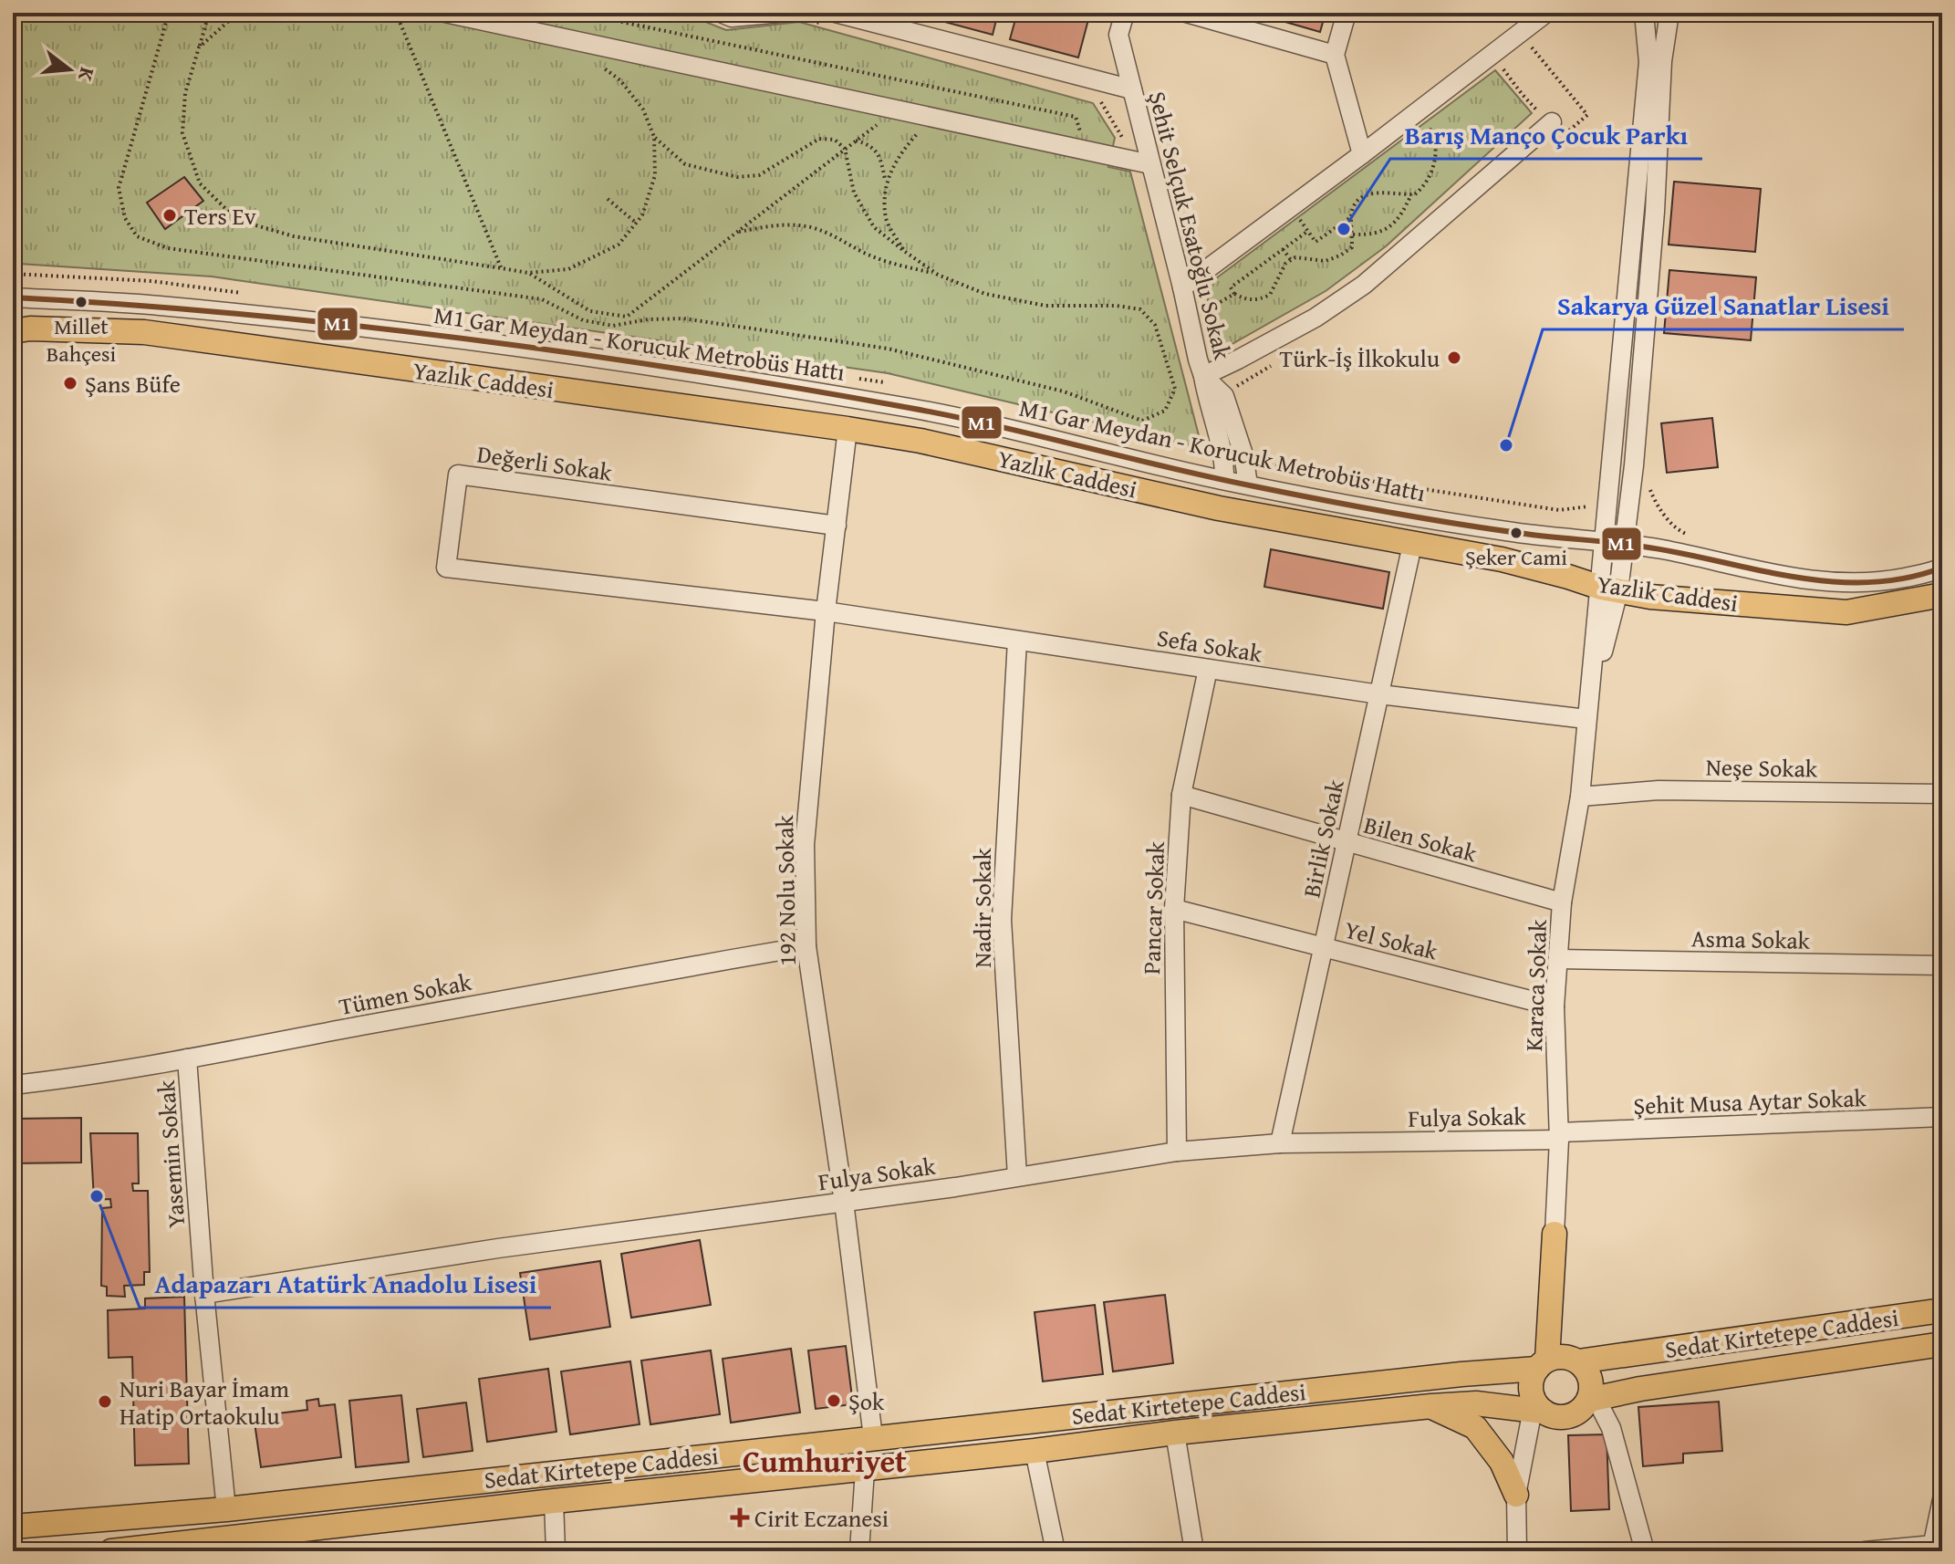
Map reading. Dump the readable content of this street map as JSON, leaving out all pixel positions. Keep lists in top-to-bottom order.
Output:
{
  "streets": {
    "main road": ["Yazlık Caddesi", "Sedat Kirtetepe Caddesi"],
    "street": [
      "Şehit Selçuk Esatoğlu Sokak",
      "M1 Gar Meydan - Korucuk Metrobüs Hattı",
      "Değerli Sokak",
      "Sefa Sokak",
      "Neşe Sokak",
      "Birlik Sokak",
      "Bilen Sokak",
      "192 Nolu Sokak",
      "Nadir Sokak",
      "Pancar Sokak",
      "Asma Sokak",
      "Yel Sokak",
      "Karaca Sokak",
      "Tümen Sokak",
      "Şehit Musa Aytar Sokak",
      "Fulya Sokak",
      "Yasemin Sokak"
    ]
  },
  "crossings": [
    ["Şehit Selçuk Esatoğlu Sokak", "M1 Gar Meydan - Korucuk Metrobüs Hattı"],
    ["Yazlık Caddesi", "Birlik Sokak"],
    ["Yazlık Caddesi", "192 Nolu Sokak"],
    ["Değerli Sokak", "Sefa Sokak"],
    ["Değerli Sokak", "192 Nolu Sokak"],
    ["Sefa Sokak", "Birlik Sokak"],
    ["Sefa Sokak", "192 Nolu Sokak"],
    ["Sefa Sokak", "Nadir Sokak"],
    ["Sefa Sokak", "Pancar Sokak"],
    ["Neşe Sokak", "Karaca Sokak"],
    ["Birlik Sokak", "Bilen Sokak"],
    ["Birlik Sokak", "Yel Sokak"],
    ["Birlik Sokak", "Fulya Sokak"],
    ["Bilen Sokak", "Pancar Sokak"],
    ["Bilen Sokak", "Karaca Sokak"],
    ["192 Nolu Sokak", "Tümen Sokak"],
    ["192 Nolu Sokak", "Fulya Sokak"],
    ["192 Nolu Sokak", "Sedat Kirtetepe Caddesi"],
    ["Nadir Sokak", "Fulya Sokak"],
    ["Pancar Sokak", "Yel Sokak"],
    ["Pancar Sokak", "Fulya Sokak"],
    ["Asma Sokak", "Karaca Sokak"],
    ["Yel Sokak", "Karaca Sokak"],
    ["Karaca Sokak", "Şehit Musa Aytar Sokak"],
    ["Karaca Sokak", "Fulya Sokak"],
    ["Tümen Sokak", "Yasemin Sokak"],
    ["Şehit Musa Aytar Sokak", "Fulya Sokak"],
    ["Fulya Sokak", "Yasemin Sokak"],
    ["Yasemin Sokak", "Sedat Kirtetepe Caddesi"]
  ],
  "districts": ["Cumhuriyet"],
  "places": {
    "other": [
      "Ters Ev",
      "Barış Manço Çocuk Parkı",
      "Millet Bahçesi",
      "Türk-İş İlkokulu",
      "Şans Büfe",
      "Sakarya Güzel Sanatlar Lisesi",
      "Şeker Cami",
      "Adapazarı Atatürk Anadolu Lisesi",
      "Şok",
      "Nuri Bayar İmam Hatip Ortaokulu"
    ],
    "health": ["Cirit Eczanesi"]
  },
  "lines": ["transit line M1"],
  "north": "right"
}
